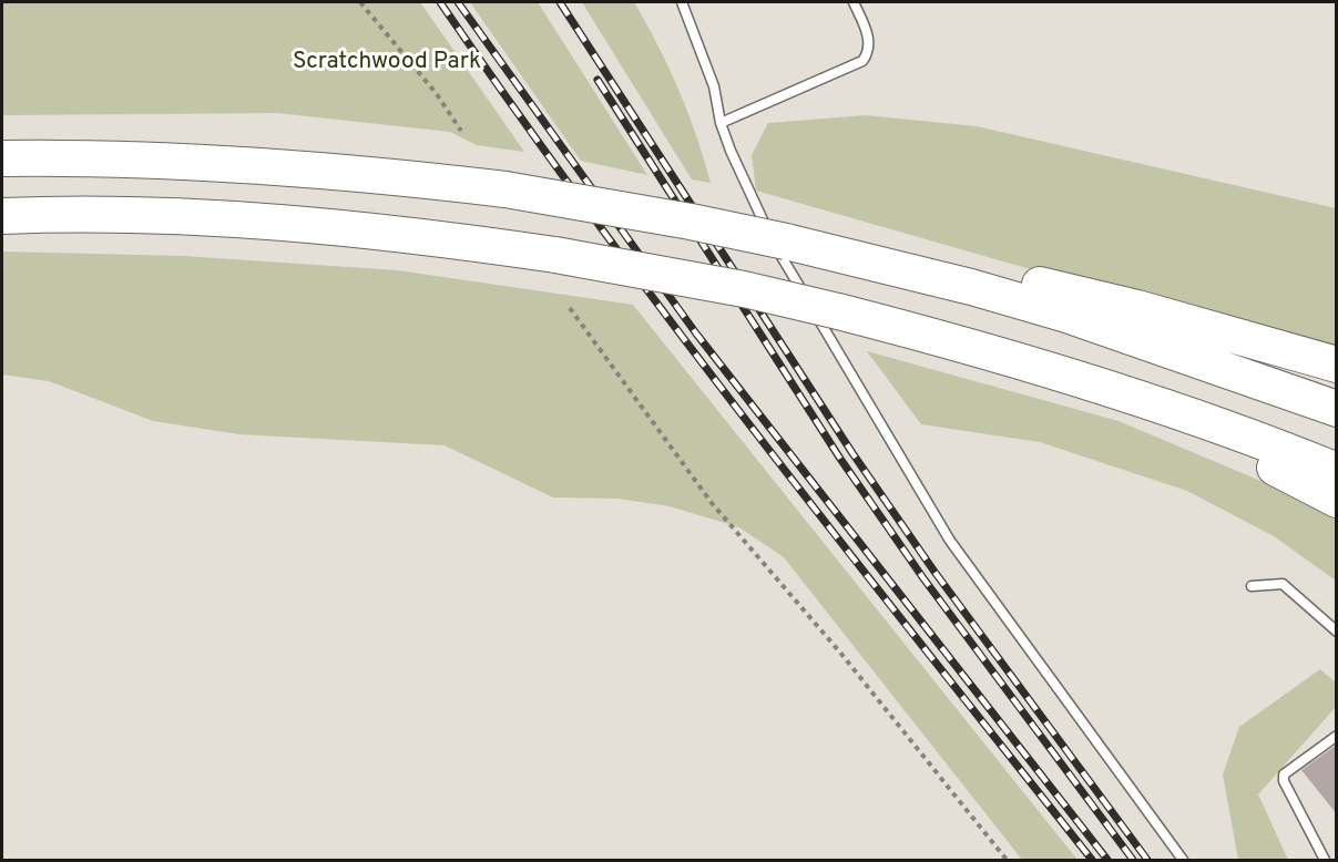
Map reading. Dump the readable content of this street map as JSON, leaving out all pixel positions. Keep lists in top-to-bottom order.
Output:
{
  "parks": ["Scratchwood Park"]
}
